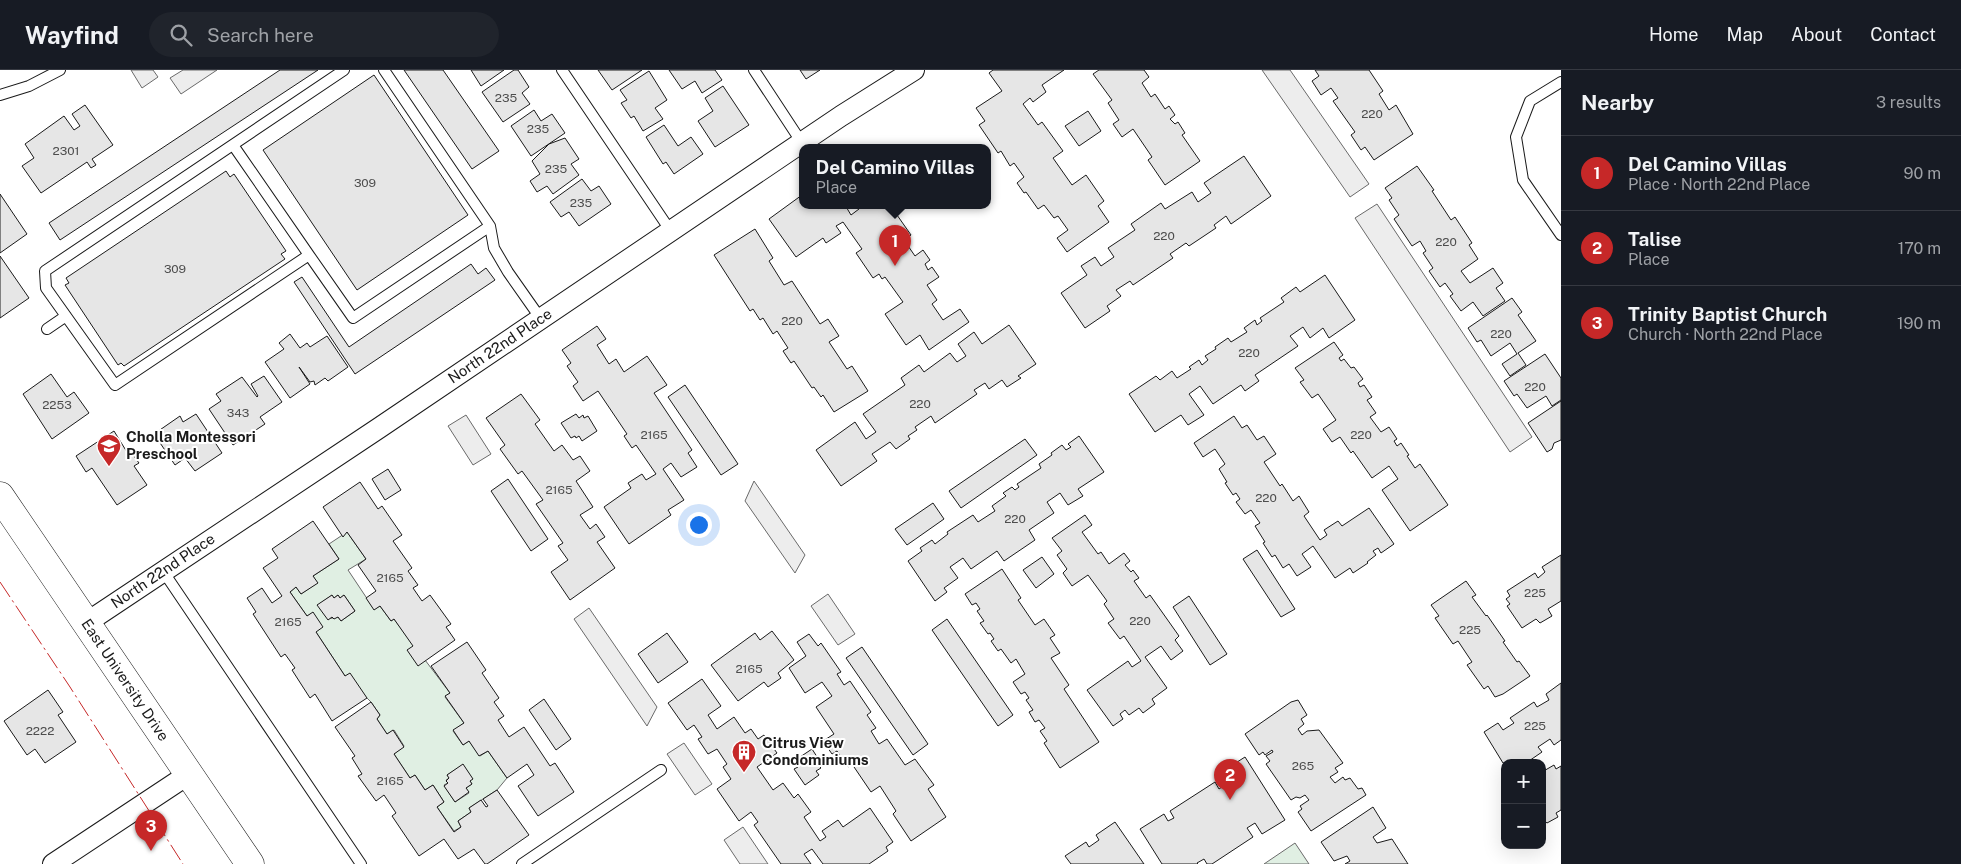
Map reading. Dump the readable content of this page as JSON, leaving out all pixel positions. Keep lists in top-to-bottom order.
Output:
{
  "streets": {
    "main road": ["East University Drive"],
    "street": ["North 22nd Place"]
  },
  "crossings": [
    ["North 22nd Place", "East University Drive"]
  ],
  "places": {
    "school or university": ["Cholla Montessori Preschool"],
    "building": ["Citrus View Condominiums"]
  },
  "house_numbers": [
    "235",
    "220",
    "235",
    "2301",
    "235",
    "309",
    "235",
    "220",
    "220",
    "309",
    "220",
    "220",
    "220",
    "220",
    "220",
    "2253",
    "343",
    "2165",
    "220",
    "2165",
    "220",
    "220",
    "2165",
    "225",
    "220",
    "2165",
    "225",
    "2165",
    "225",
    "2222",
    "265",
    "2165"
  ],
  "page": {
    "header": "Wayfind",
    "search": "Search here",
    "nav": [
      "Home",
      "Map",
      "About",
      "Contact"
    ],
    "heading": ["Nearby", "3 results"],
    "list": [
      {
        "mark": "1",
        "name": "Del Camino Villas",
        "note": "Place · North 22nd Place",
        "value": "90 m"
      },
      {
        "mark": "2",
        "name": "Talise",
        "note": "Place",
        "value": "170 m"
      },
      {
        "mark": "3",
        "name": "Trinity Baptist Church",
        "note": "Church · North 22nd Place",
        "value": "190 m"
      }
    ],
    "popup": ["Del Camino Villas", "Place"],
    "pins": ["1", "2", "3"],
    "map_buttons": ["+", "−"]
  }
}
